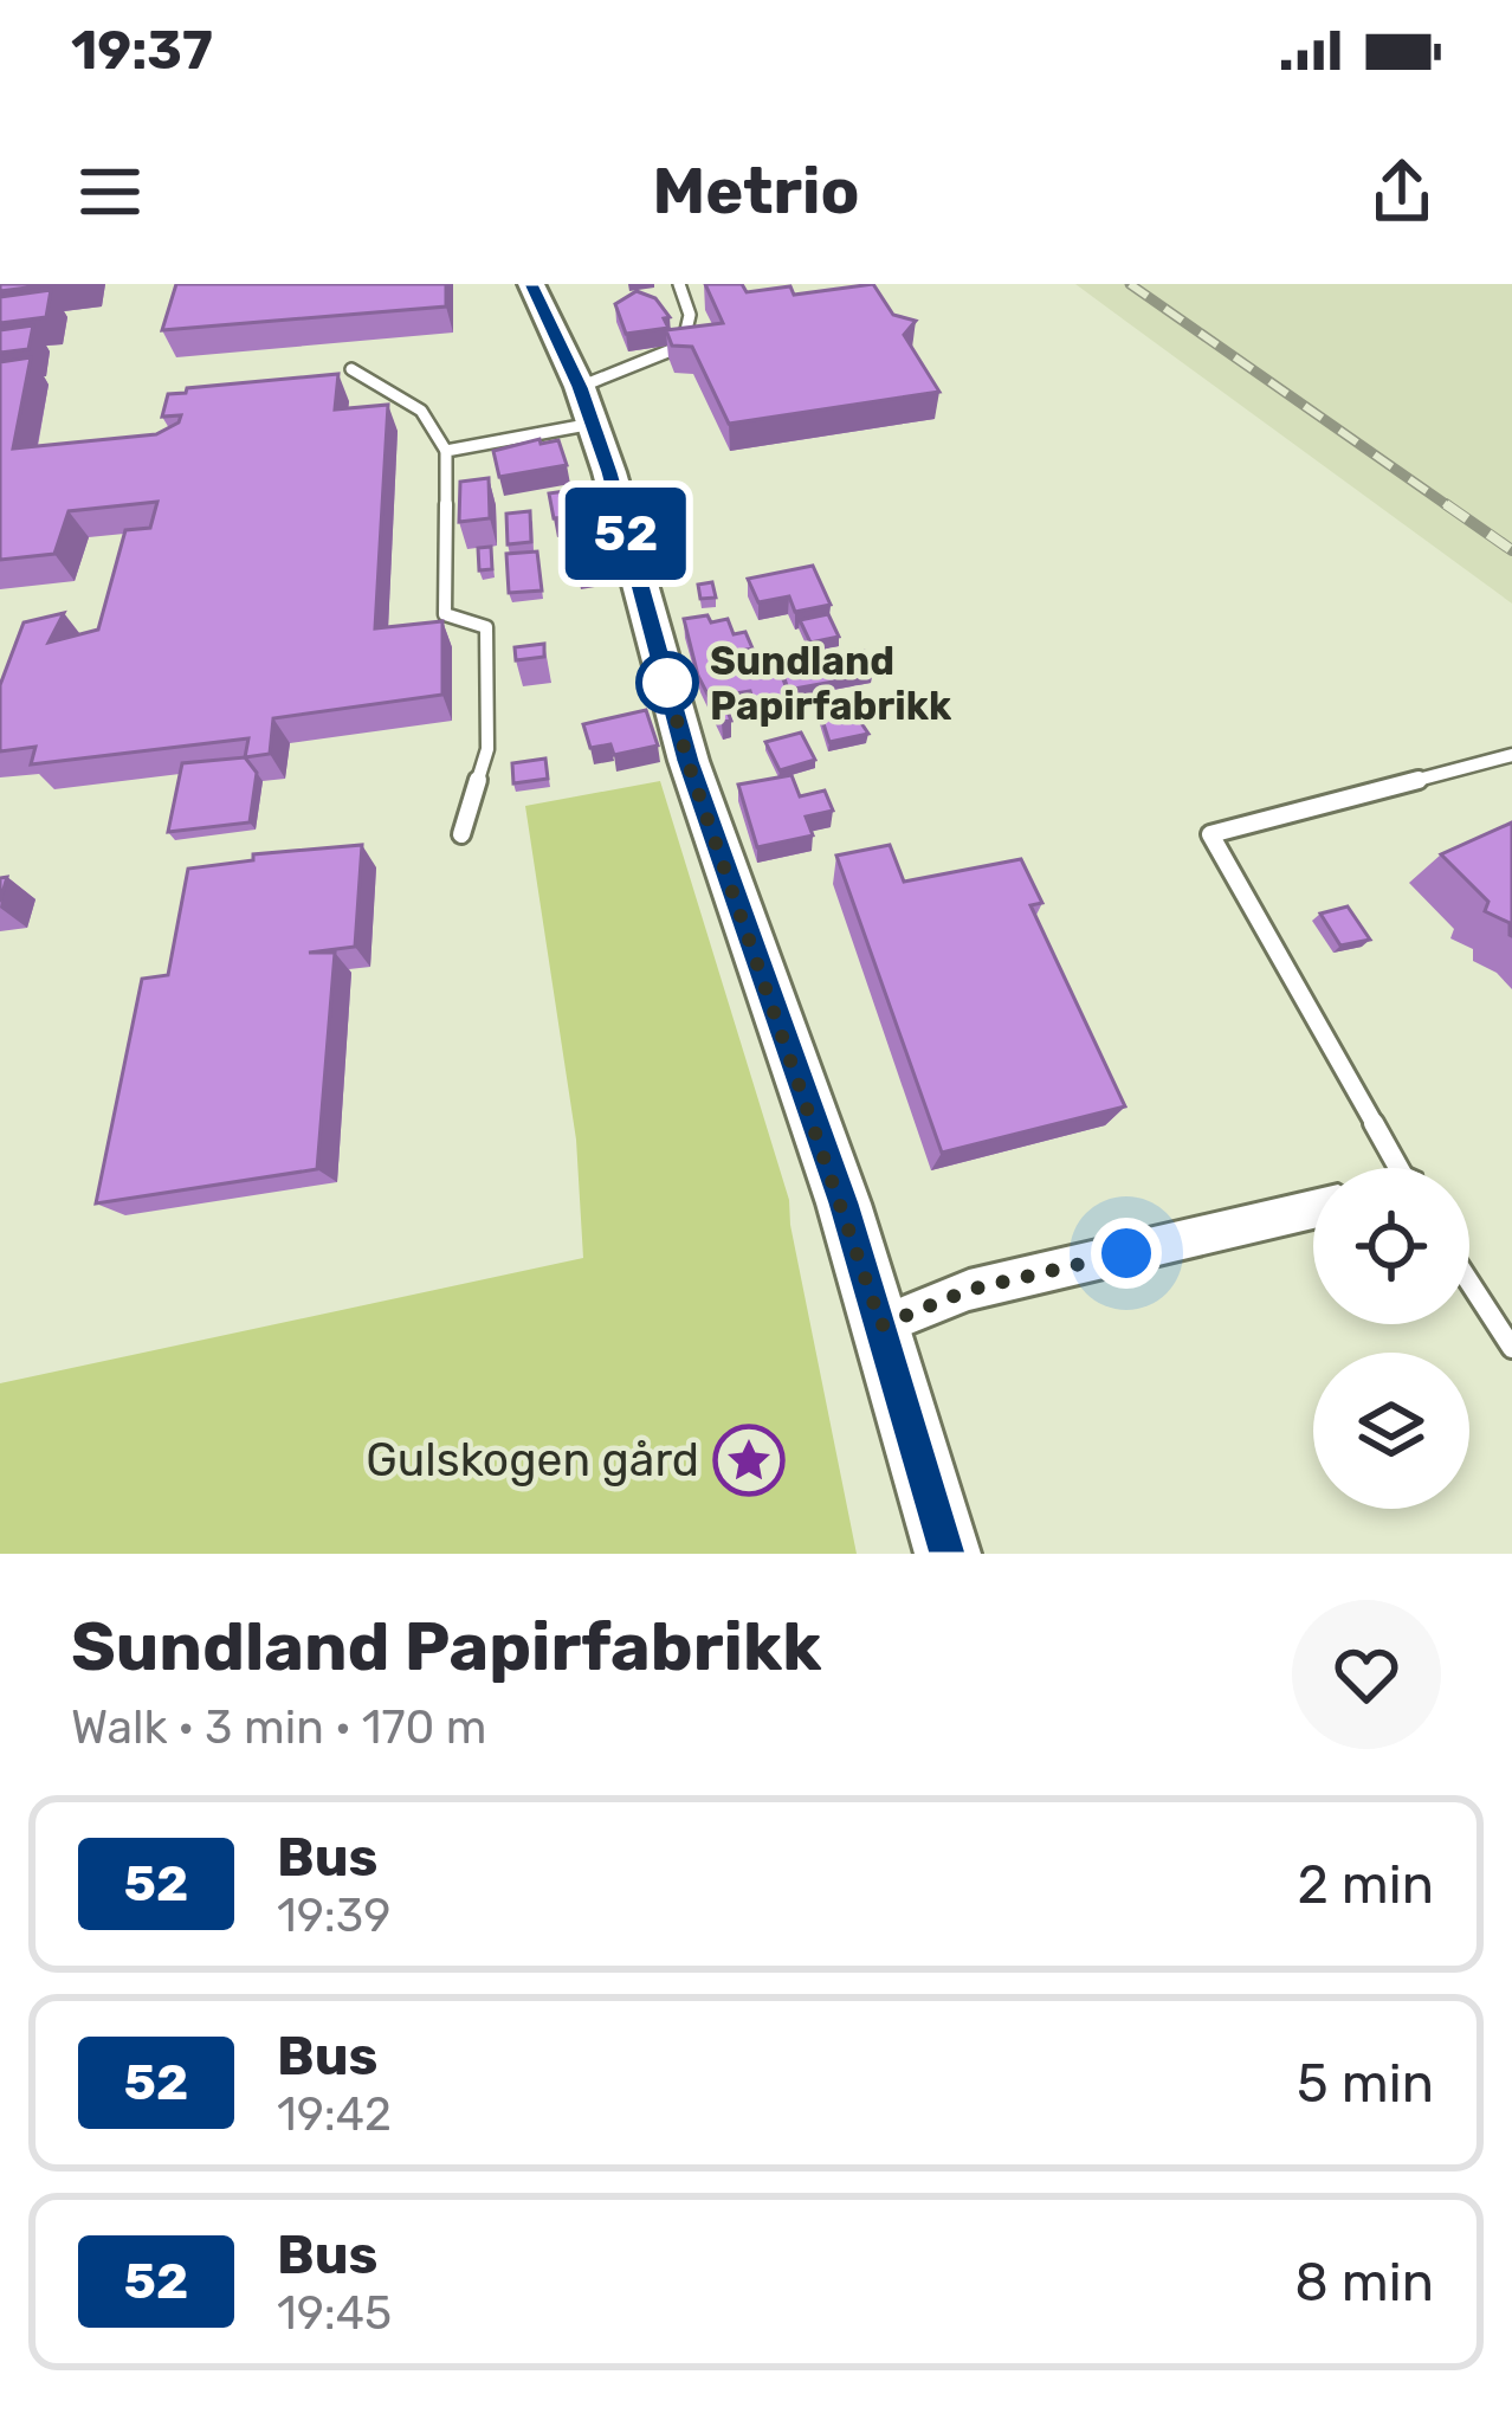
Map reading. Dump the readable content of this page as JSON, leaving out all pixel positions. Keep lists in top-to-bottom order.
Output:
{
  "places": {
    "other": ["Sundland Papirfabrikk"],
    "place": ["Gulskogen gård"]
  },
  "lines": ["bus line 52"],
  "page": {
    "status": "19:37",
    "header": "Metrio",
    "on_map": "52",
    "heading": ["Sundland Papirfabrikk", "Walk · 3 min · 170 m"],
    "list": [
      {
        "mark": "52",
        "name": "Bus",
        "note": "19:39",
        "value": "2 min"
      },
      {
        "mark": "52",
        "name": "Bus",
        "note": "19:42",
        "value": "5 min"
      },
      {
        "mark": "52",
        "name": "Bus",
        "note": "19:45",
        "value": "8 min"
      }
    ]
  }
}
